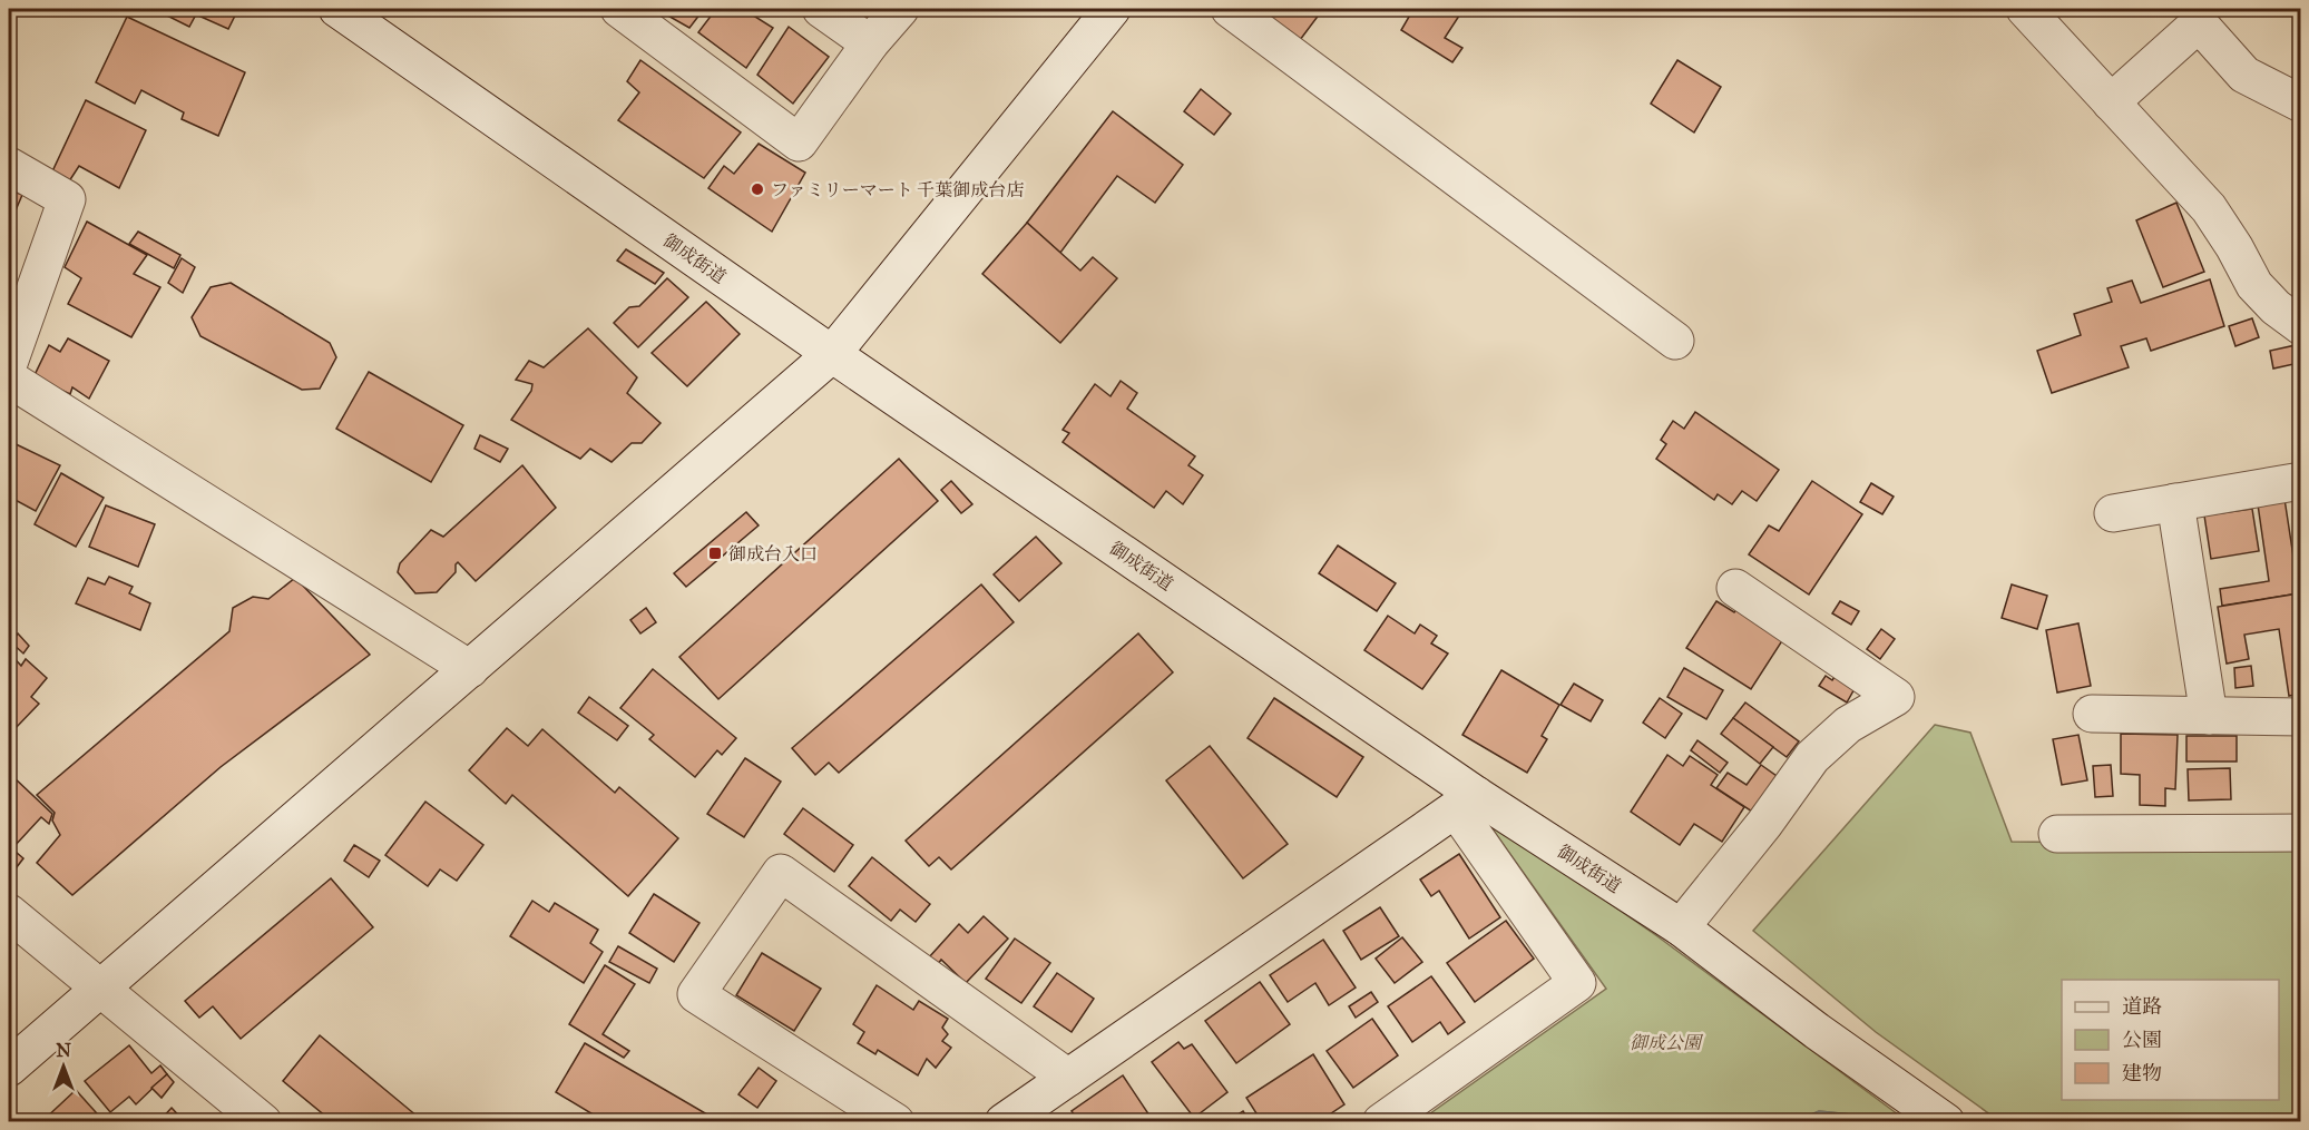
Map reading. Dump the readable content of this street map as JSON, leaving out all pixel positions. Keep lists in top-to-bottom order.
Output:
{
  "streets": {
    "street": ["御成街道"]
  },
  "parks": ["御成公園"],
  "places": {
    "other": ["ファミリーマート 千葉御成台店"],
    "transit": ["御成台入口"]
  },
  "legend": ["道路", "公園", "建物"],
  "north": "top"
}
